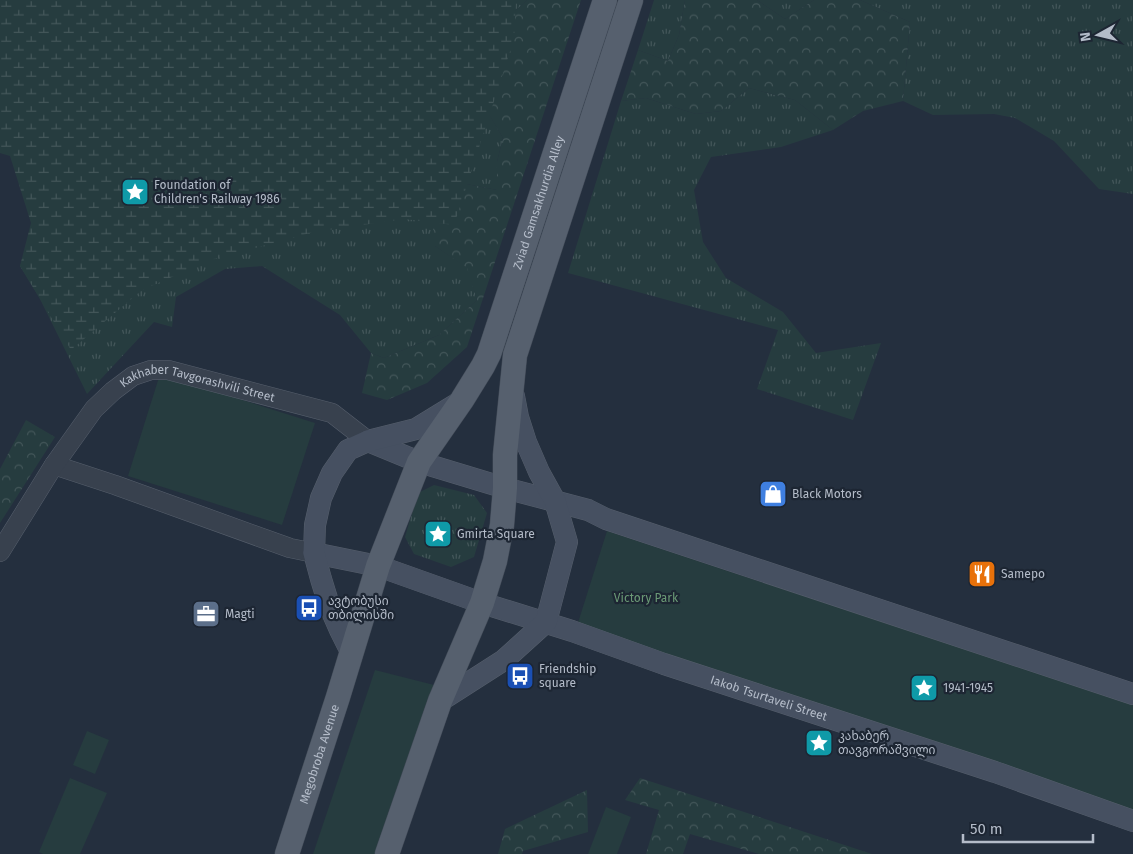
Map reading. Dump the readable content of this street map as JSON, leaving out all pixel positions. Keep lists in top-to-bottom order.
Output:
{
  "streets": {
    "main road": ["Zviad Gamsakhurdia Alley", "Iakob Tsurtaveli Street", "Megobroba Avenue"],
    "street": ["Kakhaber Tavgorashvili Street"]
  },
  "parks": ["Victory Park"],
  "places": {
    "place": [
      "Foundation of Children's Railway 1986",
      "Gmirta Square",
      "1941-1945",
      "კახაბერ თავგორაშვილი"
    ],
    "shop": ["Black Motors"],
    "restaurant": ["Samepo"],
    "bus stop": ["ავტობუსი თბილისში", "Friendship square"],
    "office": ["Magti"]
  },
  "scale_bar": "50 m",
  "north": "left"
}
